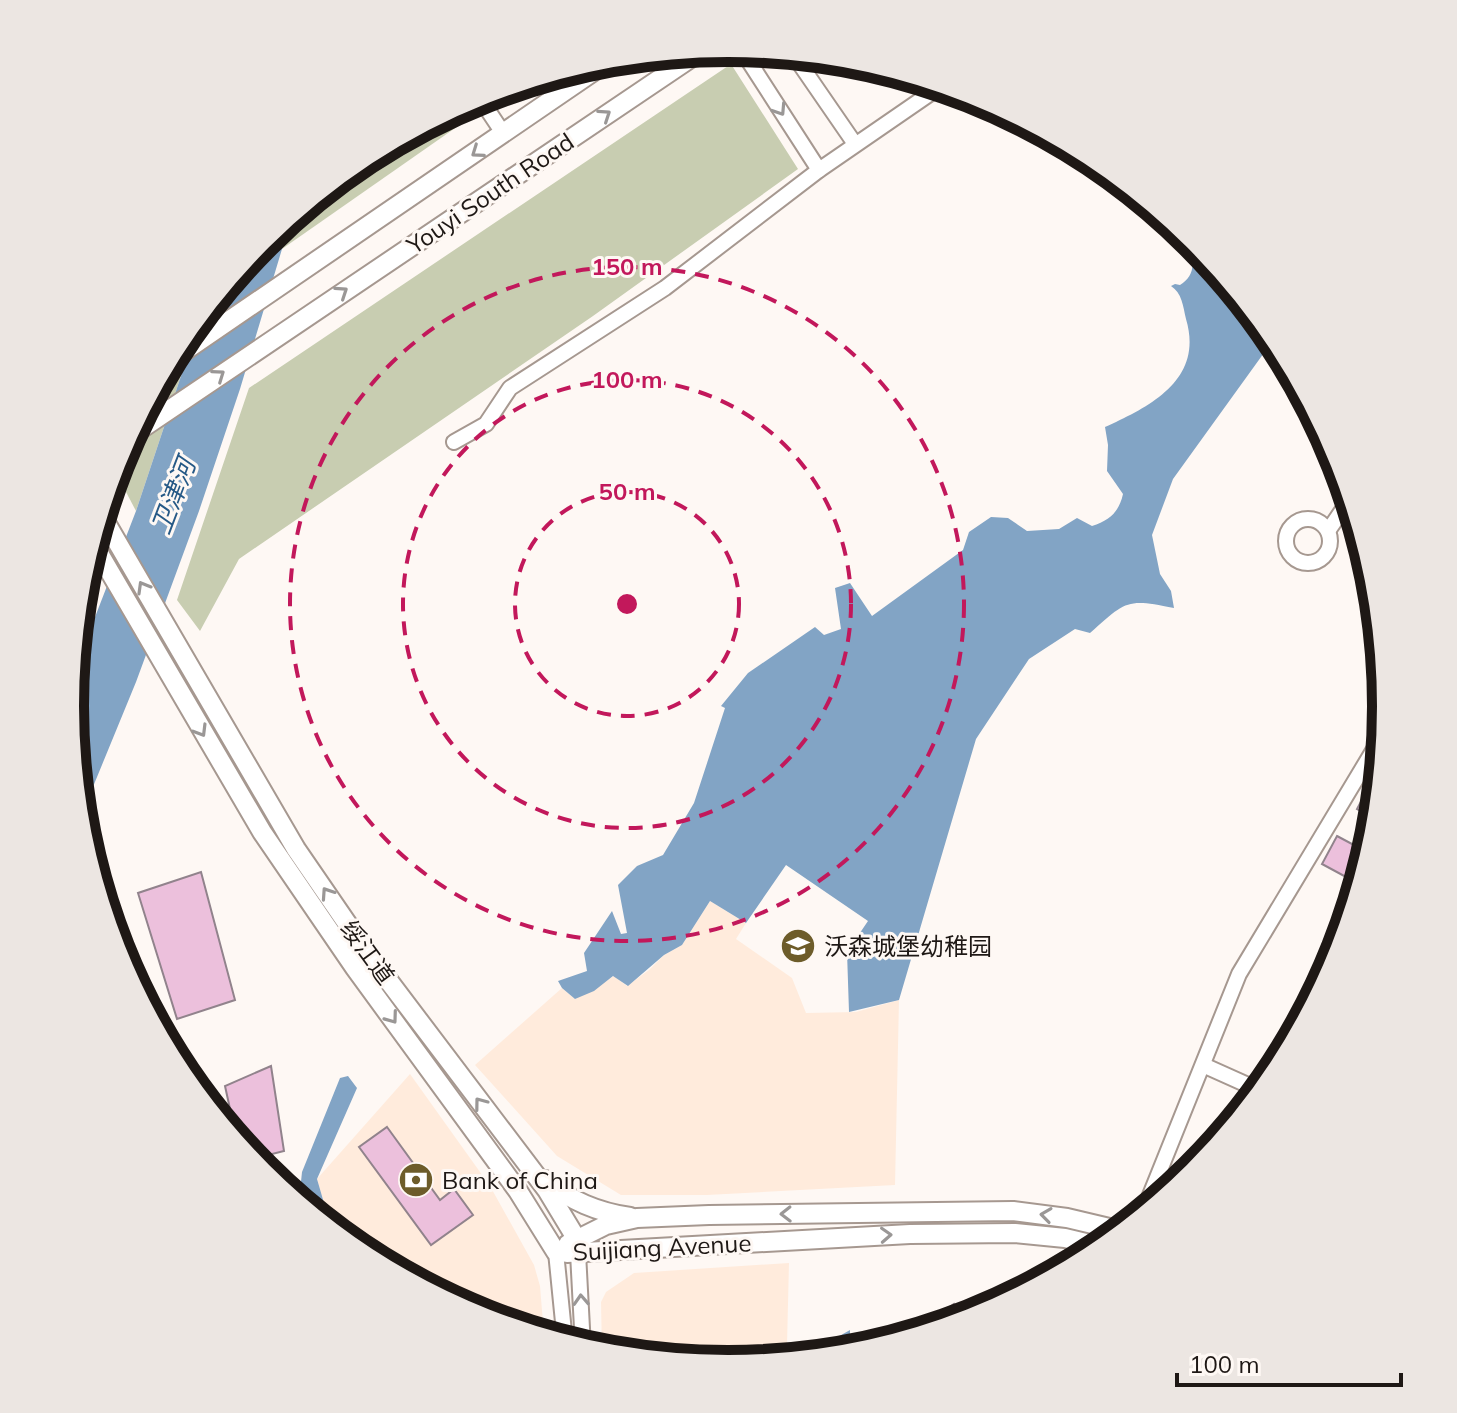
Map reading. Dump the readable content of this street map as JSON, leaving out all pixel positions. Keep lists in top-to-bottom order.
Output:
{
  "streets": {
    "main road": ["Youyi South Road", "绥江道", "Suijiang Avenue"]
  },
  "crossings": [
    ["绥江道", "Suijiang Avenue"]
  ],
  "water": ["卫津河"],
  "places": {
    "school or university": ["沃森城堡幼稚园"],
    "bank": ["Bank of China"]
  },
  "scale_bar": "100 m",
  "rings": ["150 m", "100 m", "50 m"]
}
